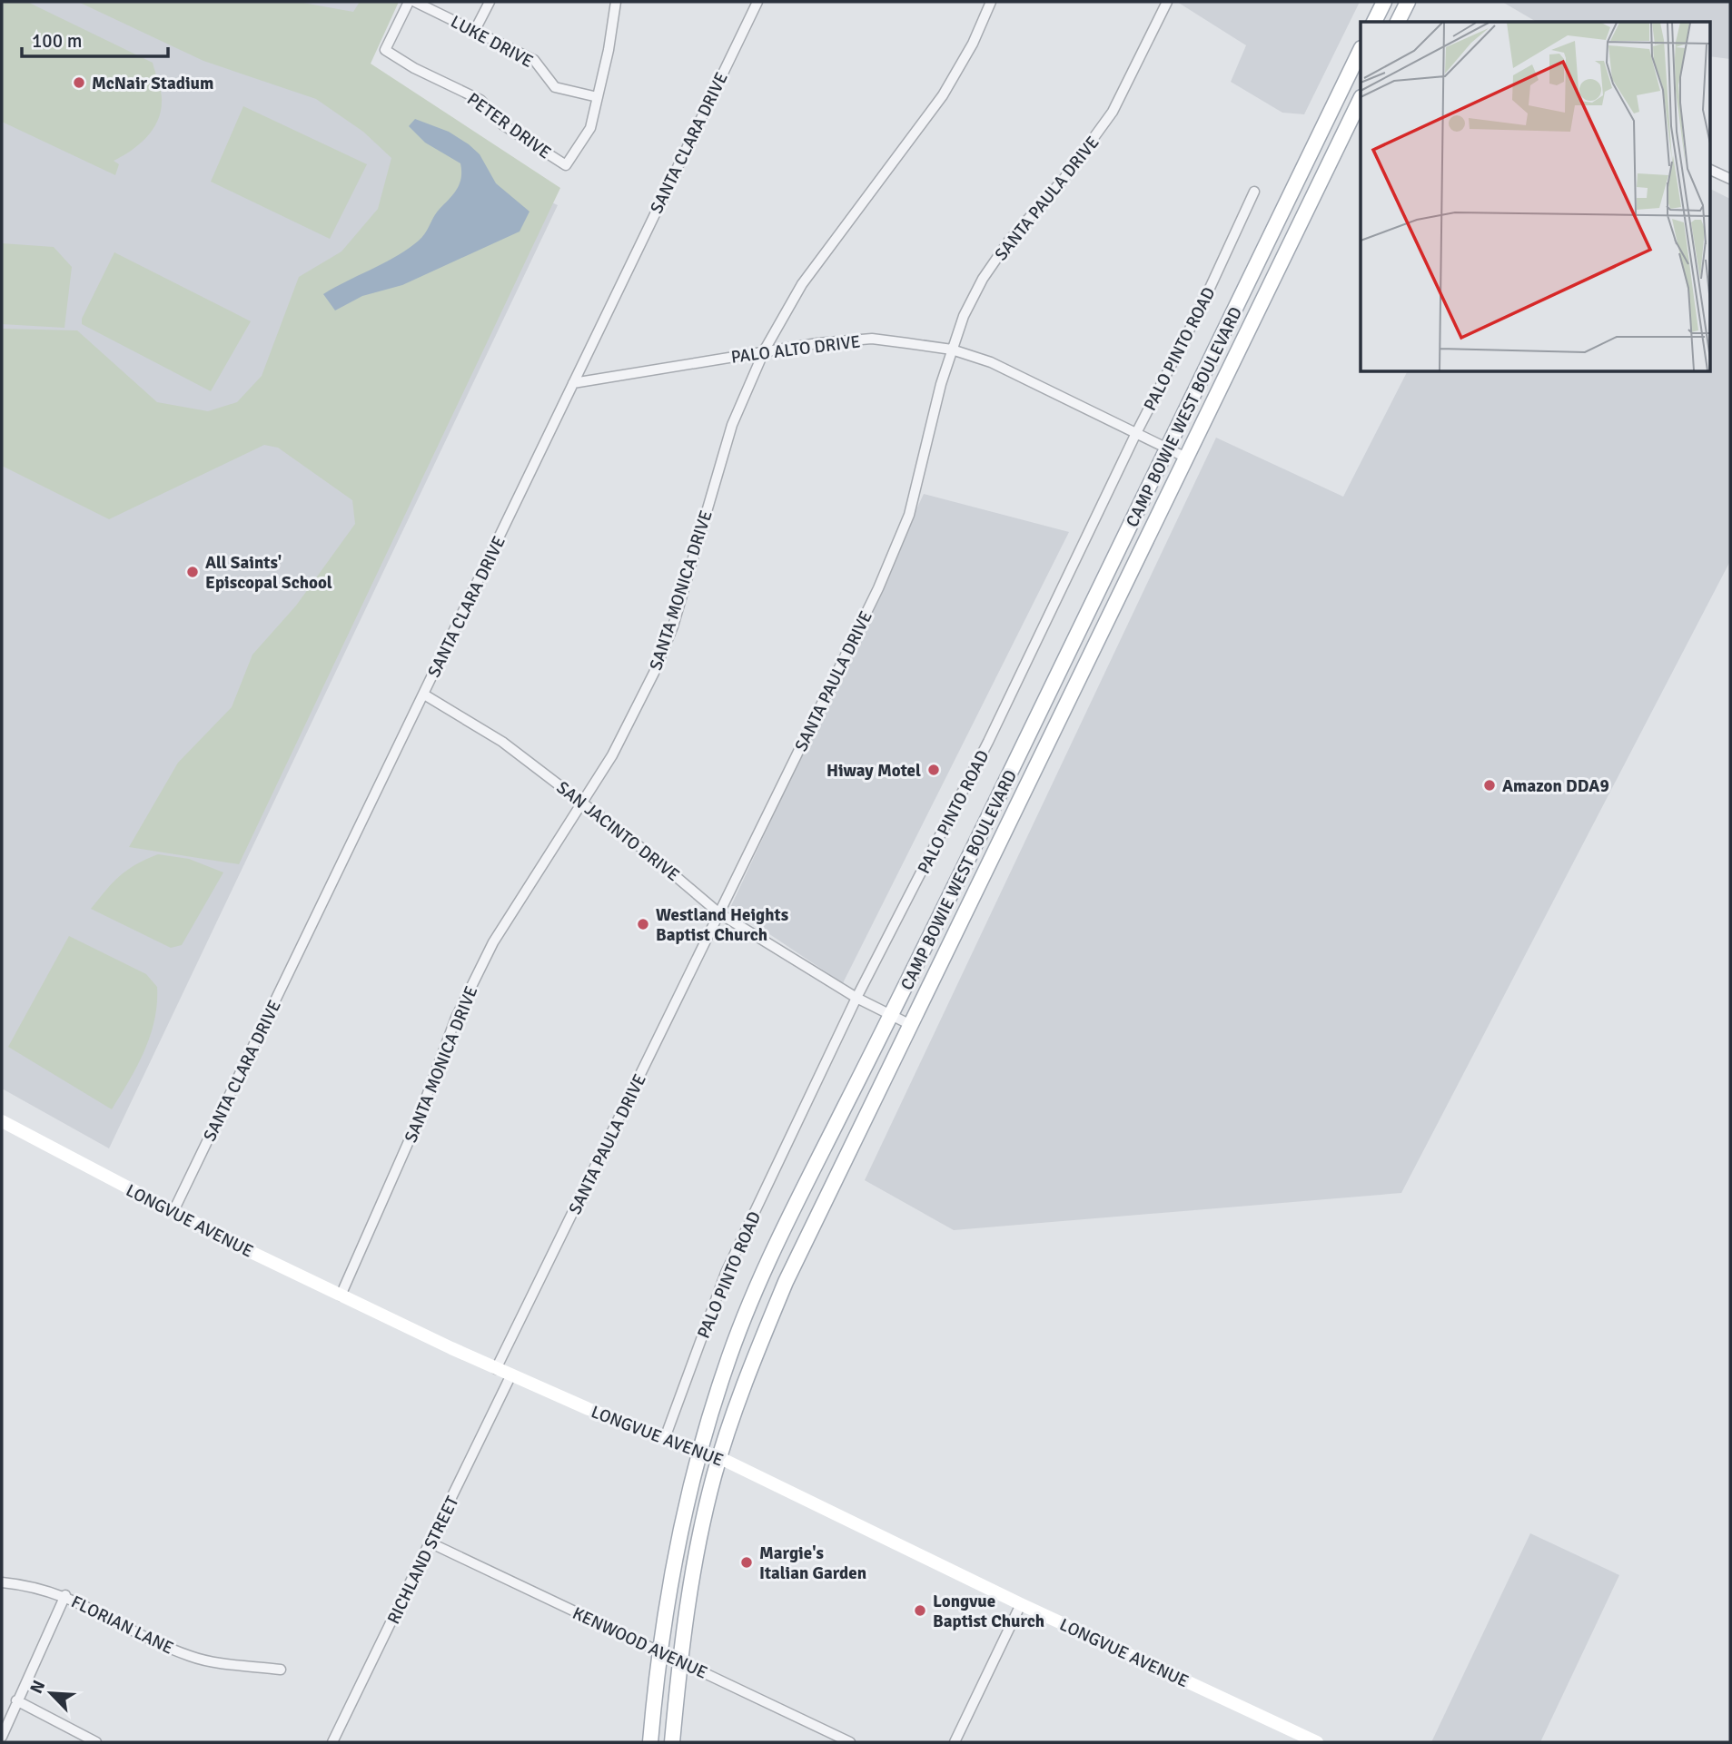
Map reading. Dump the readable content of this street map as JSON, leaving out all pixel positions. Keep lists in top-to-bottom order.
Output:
{
  "streets": {
    "main road": ["CAMP BOWIE WEST BOULEVARD", "LONGVUE AVENUE"],
    "street": [
      "LUKE DRIVE",
      "PETER DRIVE",
      "SANTA CLARA DRIVE",
      "SANTA PAULA DRIVE",
      "PALO ALTO DRIVE",
      "PALO PINTO ROAD",
      "SANTA MONICA DRIVE",
      "SAN JACINTO DRIVE",
      "RICHLAND STREET",
      "FLORIAN LANE",
      "KENWOOD AVENUE"
    ]
  },
  "crossings": [
    ["LUKE DRIVE", "PETER DRIVE"],
    ["SANTA CLARA DRIVE", "PALO ALTO DRIVE"],
    ["SANTA CLARA DRIVE", "SAN JACINTO DRIVE"],
    ["SANTA CLARA DRIVE", "LONGVUE AVENUE"],
    ["SANTA PAULA DRIVE", "PALO ALTO DRIVE"],
    ["SANTA PAULA DRIVE", "SAN JACINTO DRIVE"],
    ["SANTA PAULA DRIVE", "LONGVUE AVENUE"],
    ["PALO ALTO DRIVE", "PALO PINTO ROAD"],
    ["PALO ALTO DRIVE", "CAMP BOWIE WEST BOULEVARD"],
    ["PALO ALTO DRIVE", "SANTA MONICA DRIVE"],
    ["PALO PINTO ROAD", "SAN JACINTO DRIVE"],
    ["PALO PINTO ROAD", "LONGVUE AVENUE"],
    ["CAMP BOWIE WEST BOULEVARD", "SAN JACINTO DRIVE"],
    ["CAMP BOWIE WEST BOULEVARD", "LONGVUE AVENUE"],
    ["CAMP BOWIE WEST BOULEVARD", "KENWOOD AVENUE"],
    ["SANTA MONICA DRIVE", "SAN JACINTO DRIVE"],
    ["SANTA MONICA DRIVE", "LONGVUE AVENUE"],
    ["LONGVUE AVENUE", "RICHLAND STREET"],
    ["RICHLAND STREET", "KENWOOD AVENUE"]
  ],
  "places": [
    "McNair Stadium",
    "All Saints' Episcopal School",
    "Hiway Motel",
    "Amazon DDA9",
    "Westland Heights Baptist Church",
    "Margie's Italian Garden",
    "Longvue Baptist Church"
  ],
  "scale_bar": "100 m",
  "north": "top left"
}
